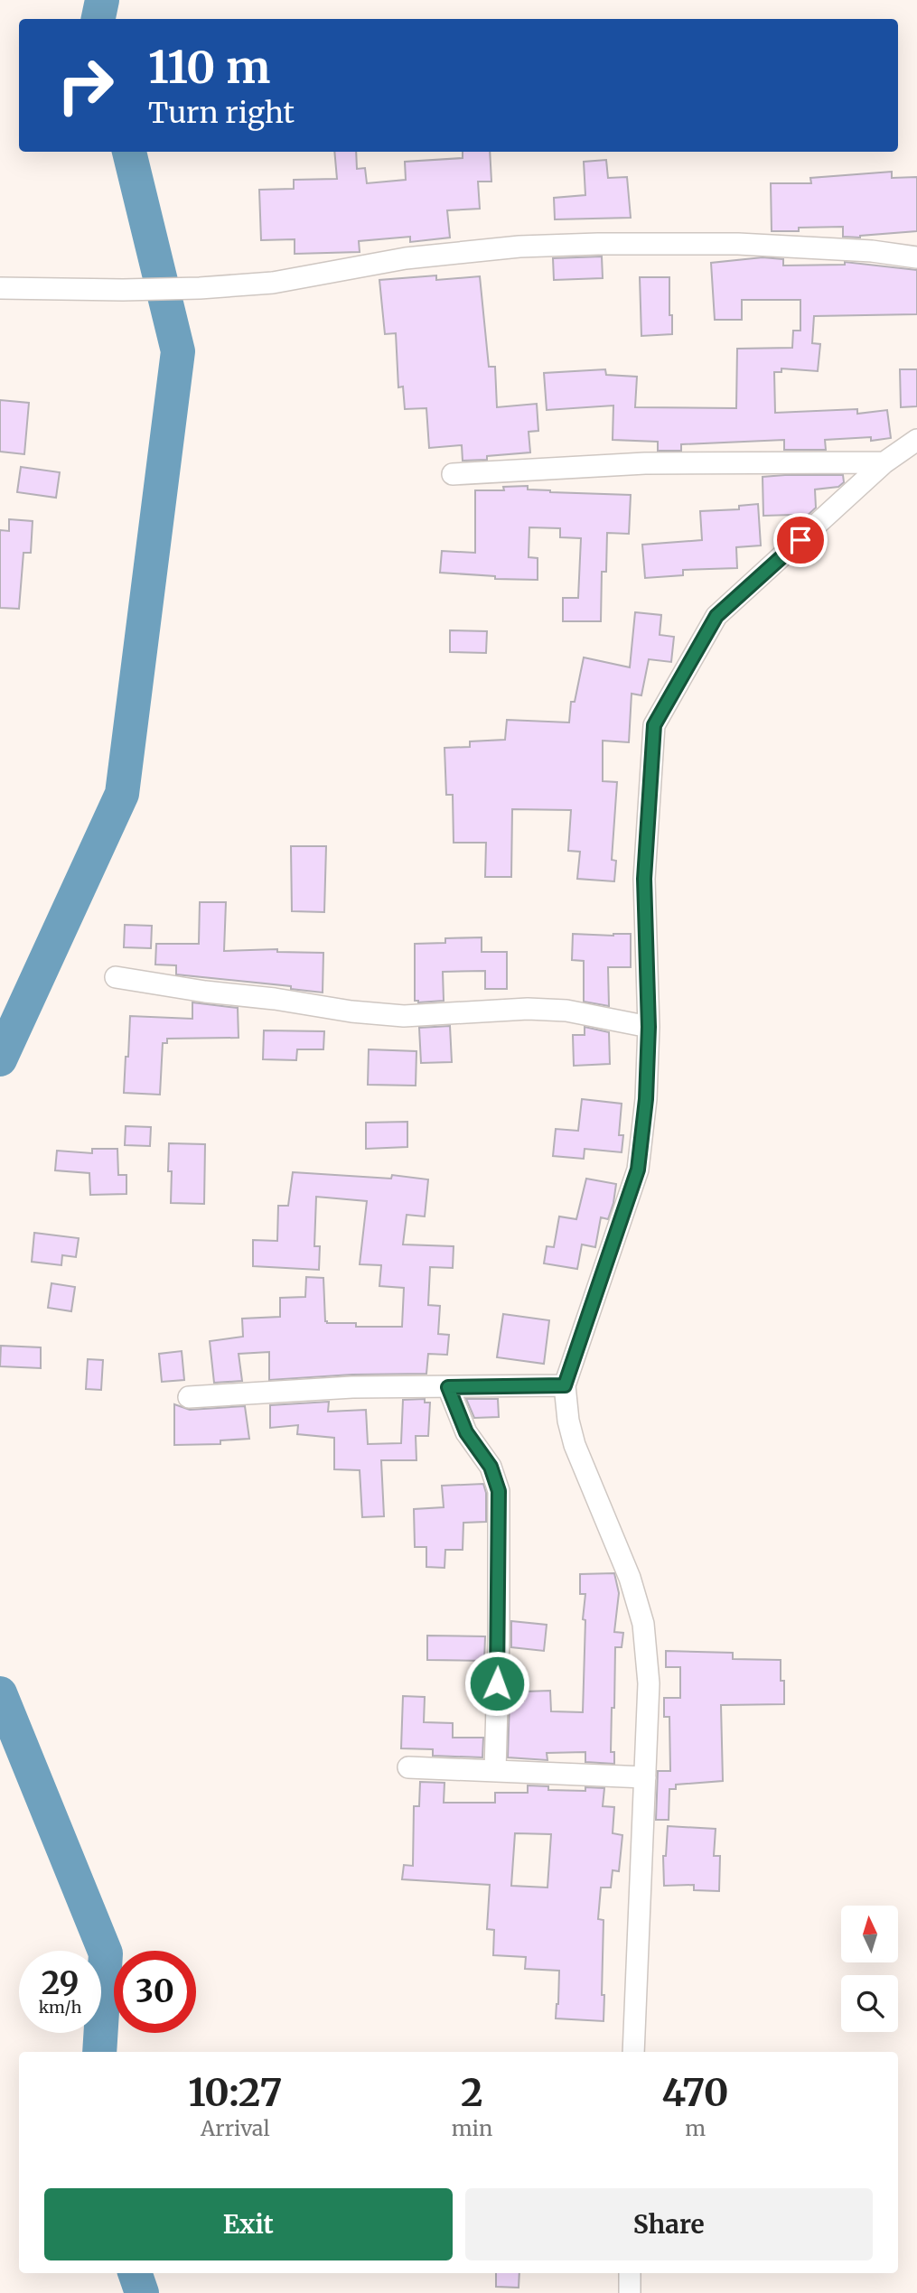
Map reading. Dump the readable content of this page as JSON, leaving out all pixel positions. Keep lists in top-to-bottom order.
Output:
{
  "north": "top",
  "page": {
    "turn": ["110 m", "Turn right"],
    "speed": "29 km/h",
    "limit": "30",
    "eta": [
      "10:27",
      "Arrival",
      "2",
      "min",
      "470",
      "m"
    ],
    "buttons": ["Exit", "Share"]
  }
}
